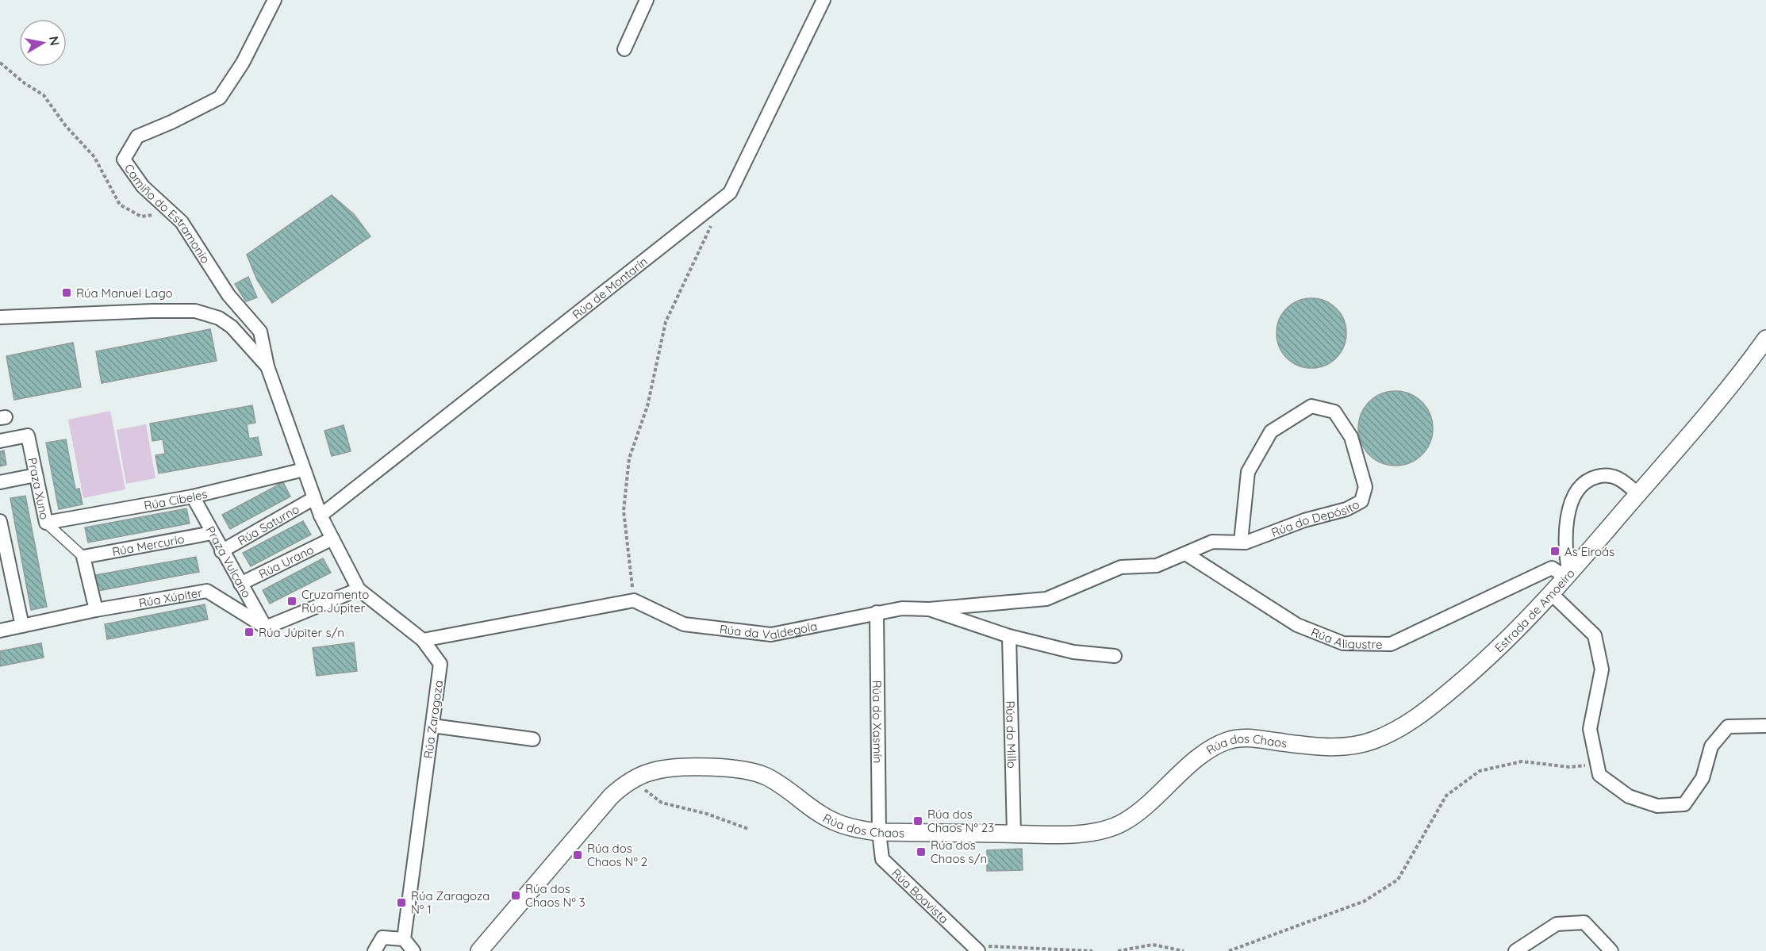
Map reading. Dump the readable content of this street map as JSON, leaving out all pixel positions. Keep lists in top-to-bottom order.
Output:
{
  "streets": {
    "street": [
      "Camiño do Estramonio",
      "Rúa de Montarín",
      "Praza Xuno",
      "Rúa Cibeles",
      "Rúa do Depósito",
      "Rúa Saturno",
      "Rúa Mercurio",
      "Rúa Urano",
      "Praza Vulcano",
      "Rúa Xúpiter",
      "Estrada de Amoeiro",
      "Rúa da Valdegola",
      "Rúa Aligustre",
      "Rúa Zaragoza",
      "Rúa do Xasmín",
      "Rúa do Millo",
      "Rúa dos Chaos",
      "Rúa Boavista"
    ]
  },
  "crossings": [
    ["Camiño do Estramonio", "Rúa Zaragoza"],
    ["Rúa de Montarín", "Rúa Zaragoza"],
    ["Praza Xuno", "Rúa Cibeles"],
    ["Praza Xuno", "Rúa Mercurio"],
    ["Rúa Cibeles", "Praza Vulcano"],
    ["Rúa Cibeles", "Rúa Zaragoza"],
    ["Rúa do Depósito", "Rúa da Valdegola"],
    ["Rúa do Depósito", "Rúa Aligustre"],
    ["Rúa Saturno", "Praza Vulcano"],
    ["Rúa Saturno", "Rúa Zaragoza"],
    ["Rúa Mercurio", "Praza Vulcano"],
    ["Rúa Urano", "Praza Vulcano"],
    ["Rúa Urano", "Rúa Zaragoza"],
    ["Praza Vulcano", "Rúa Xúpiter"],
    ["Estrada de Amoeiro", "Rúa Aligustre"],
    ["Estrada de Amoeiro", "Rúa dos Chaos"],
    ["Rúa da Valdegola", "Rúa do Xasmín"],
    ["Rúa da Valdegola", "Rúa do Millo"],
    ["Rúa do Xasmín", "Rúa dos Chaos"],
    ["Rúa do Xasmín", "Rúa Boavista"],
    ["Rúa do Millo", "Rúa dos Chaos"],
    ["Rúa dos Chaos", "Rúa Boavista"]
  ],
  "places": {
    "transit": [
      "Rúa Manuel Lago",
      "As Eiroás",
      "Cruzamento Rúa Júpiter",
      "Rúa Júpiter s/n",
      "Rúa dos Chaos Nº 23",
      "Rúa dos Chaos s/n",
      "Rúa dos Chaos Nº 2",
      "Rúa dos Chaos Nº 3",
      "Rúa Zaragoza Nº 1"
    ]
  },
  "north": "right"
}
